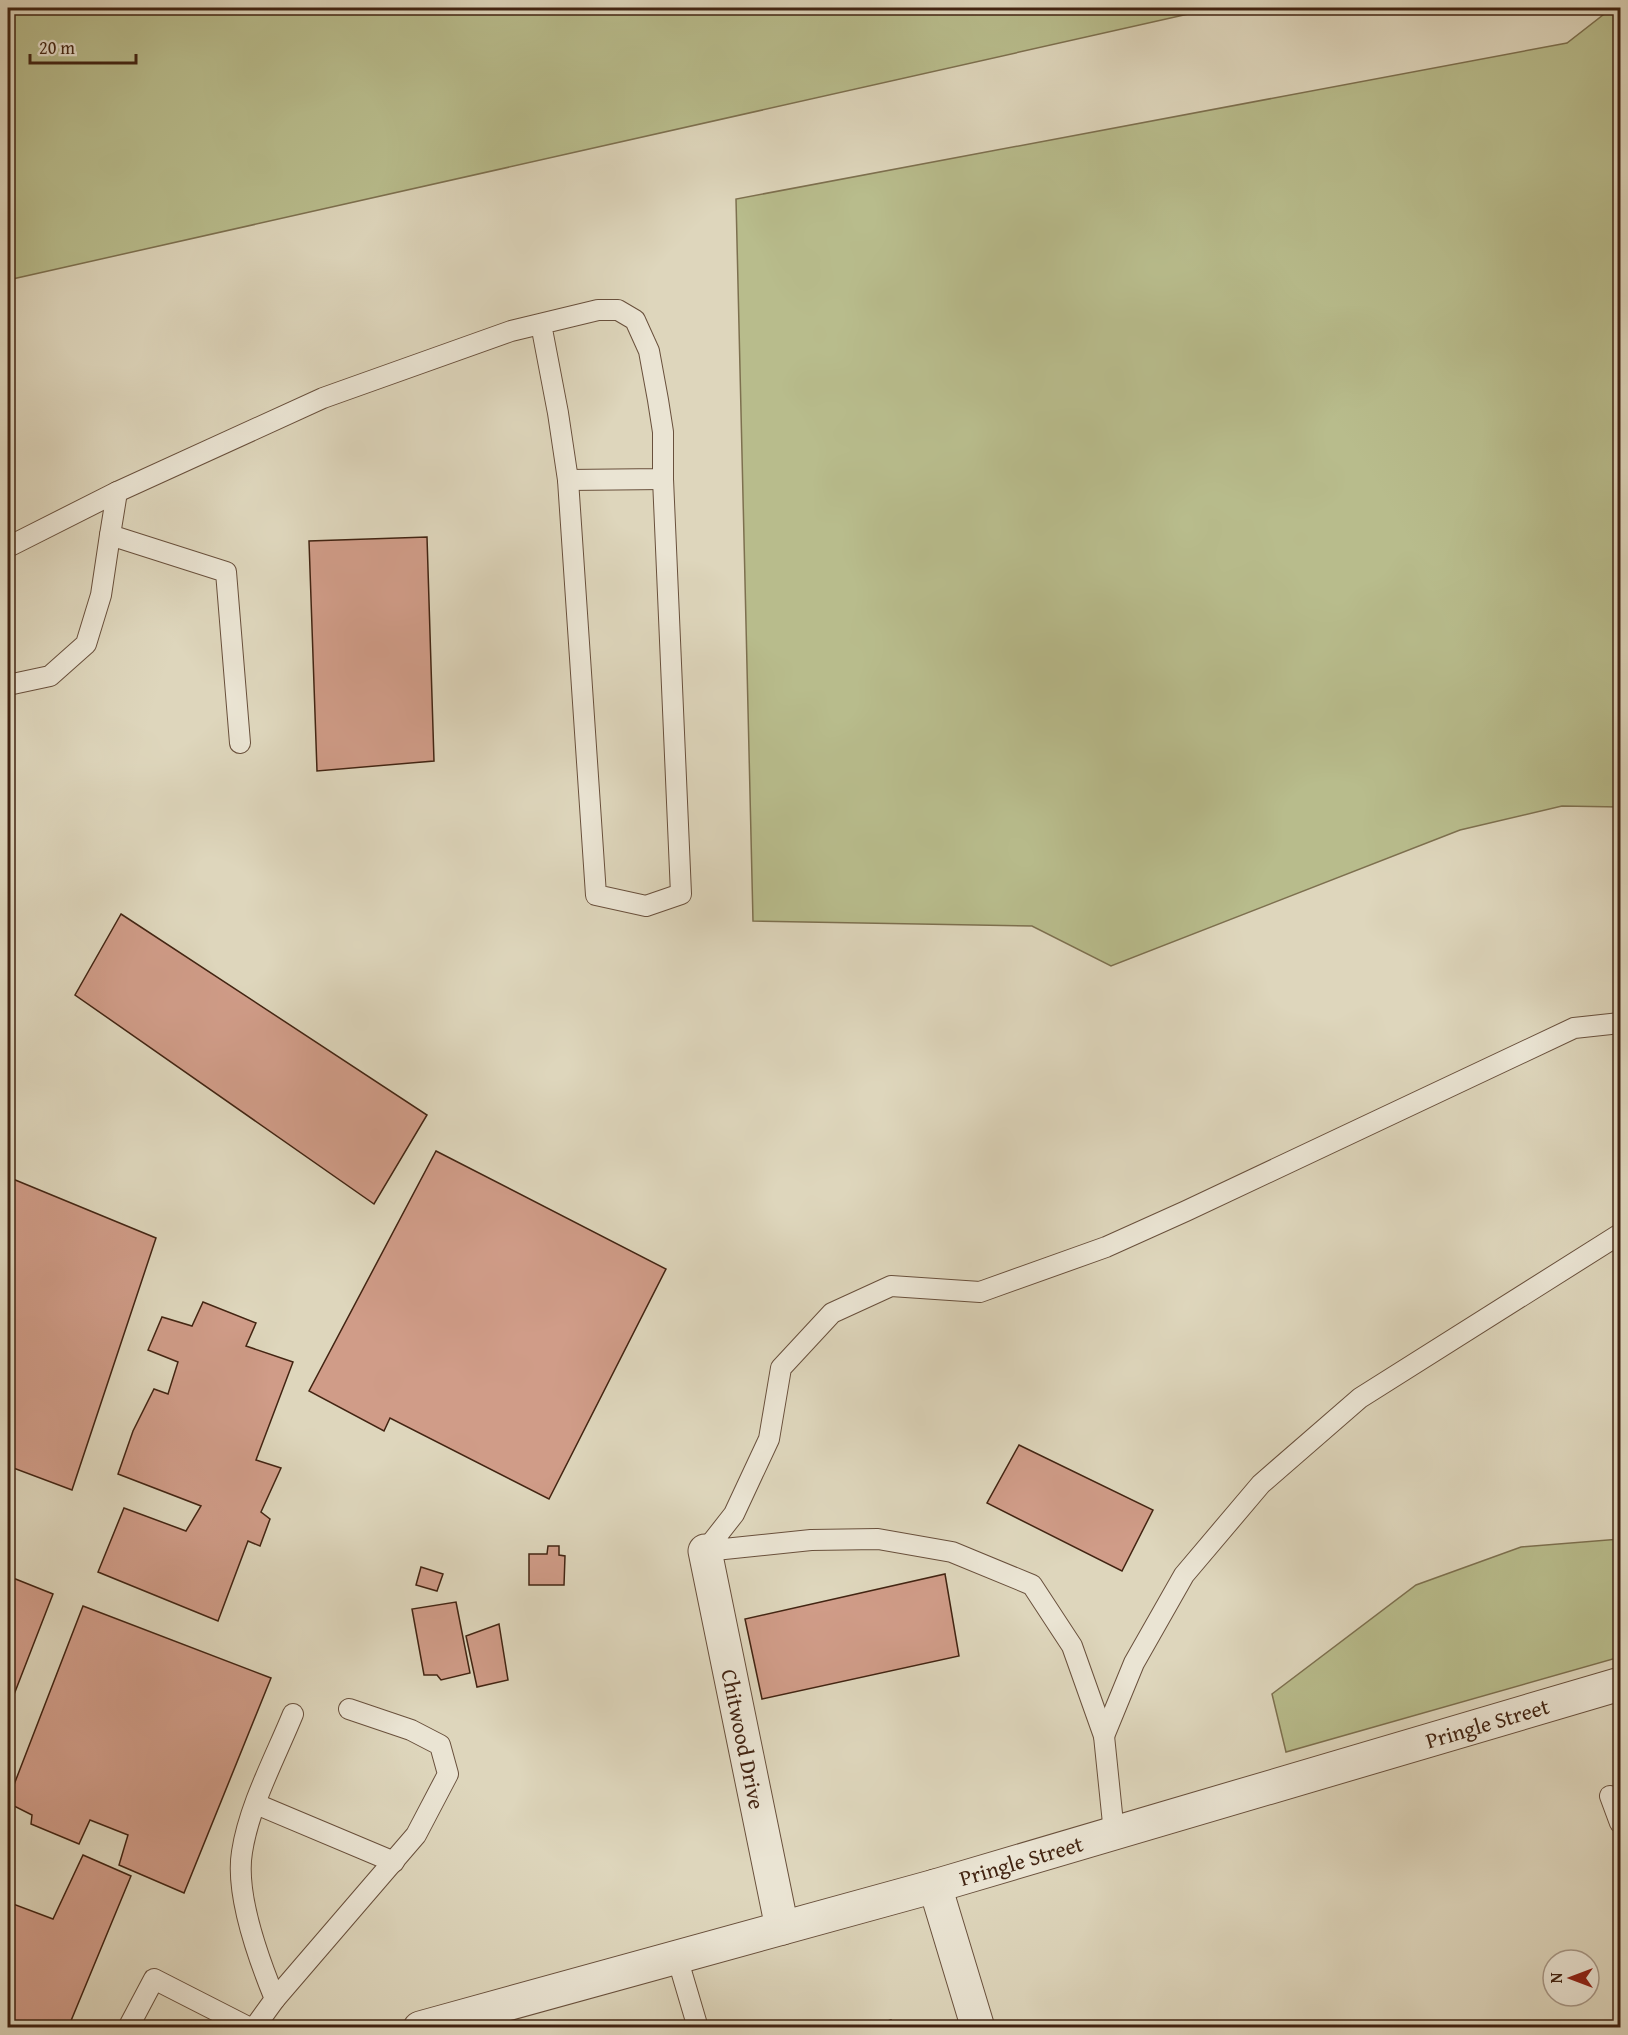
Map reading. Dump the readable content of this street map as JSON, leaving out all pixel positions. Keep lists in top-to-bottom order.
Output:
{
  "streets": {
    "street": ["Pringle Street", "Chitwood Drive"]
  },
  "crossings": [
    ["Pringle Street", "Chitwood Drive"]
  ],
  "scale_bar": "20 m",
  "north": "left"
}
